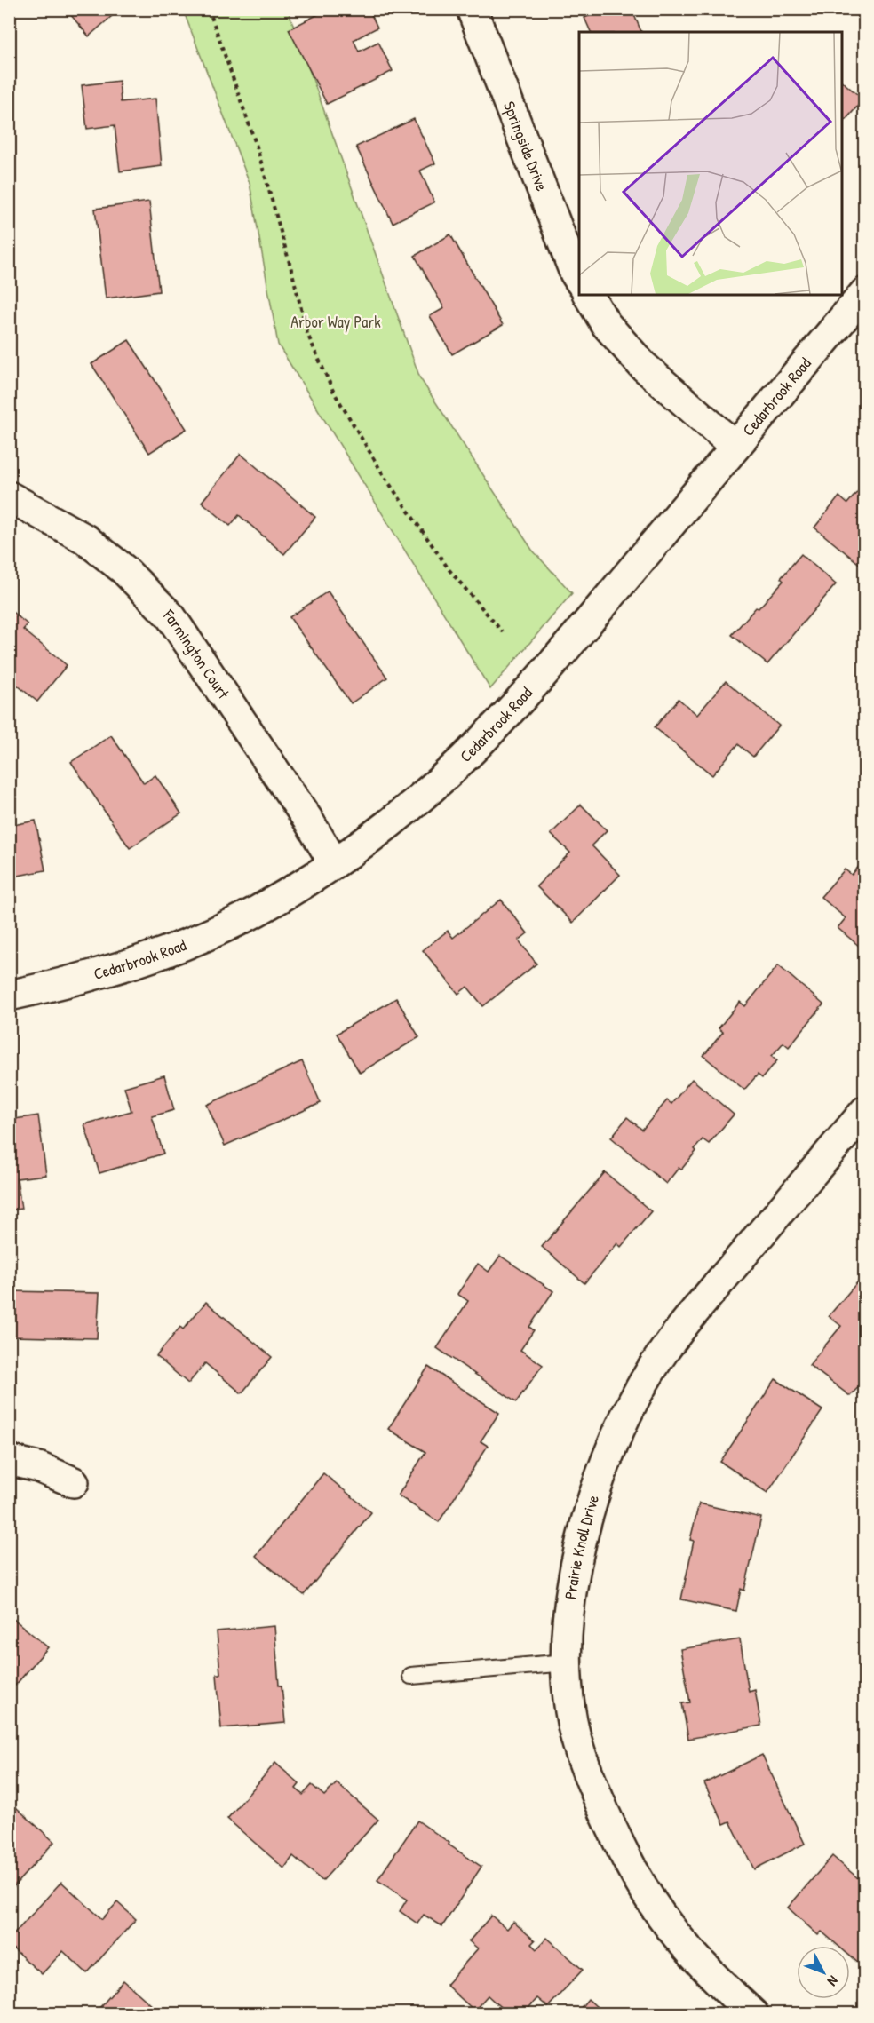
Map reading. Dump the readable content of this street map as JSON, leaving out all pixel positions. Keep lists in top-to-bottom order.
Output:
{
  "streets": {
    "street": [
      "Springside Drive",
      "Cedarbrook Road",
      "Farmington Court",
      "Prairie Knoll Drive"
    ]
  },
  "crossings": [
    ["Cedarbrook Road", "Farmington Court"]
  ],
  "parks": ["Arbor Way Park"],
  "north": "bottom right"
}
